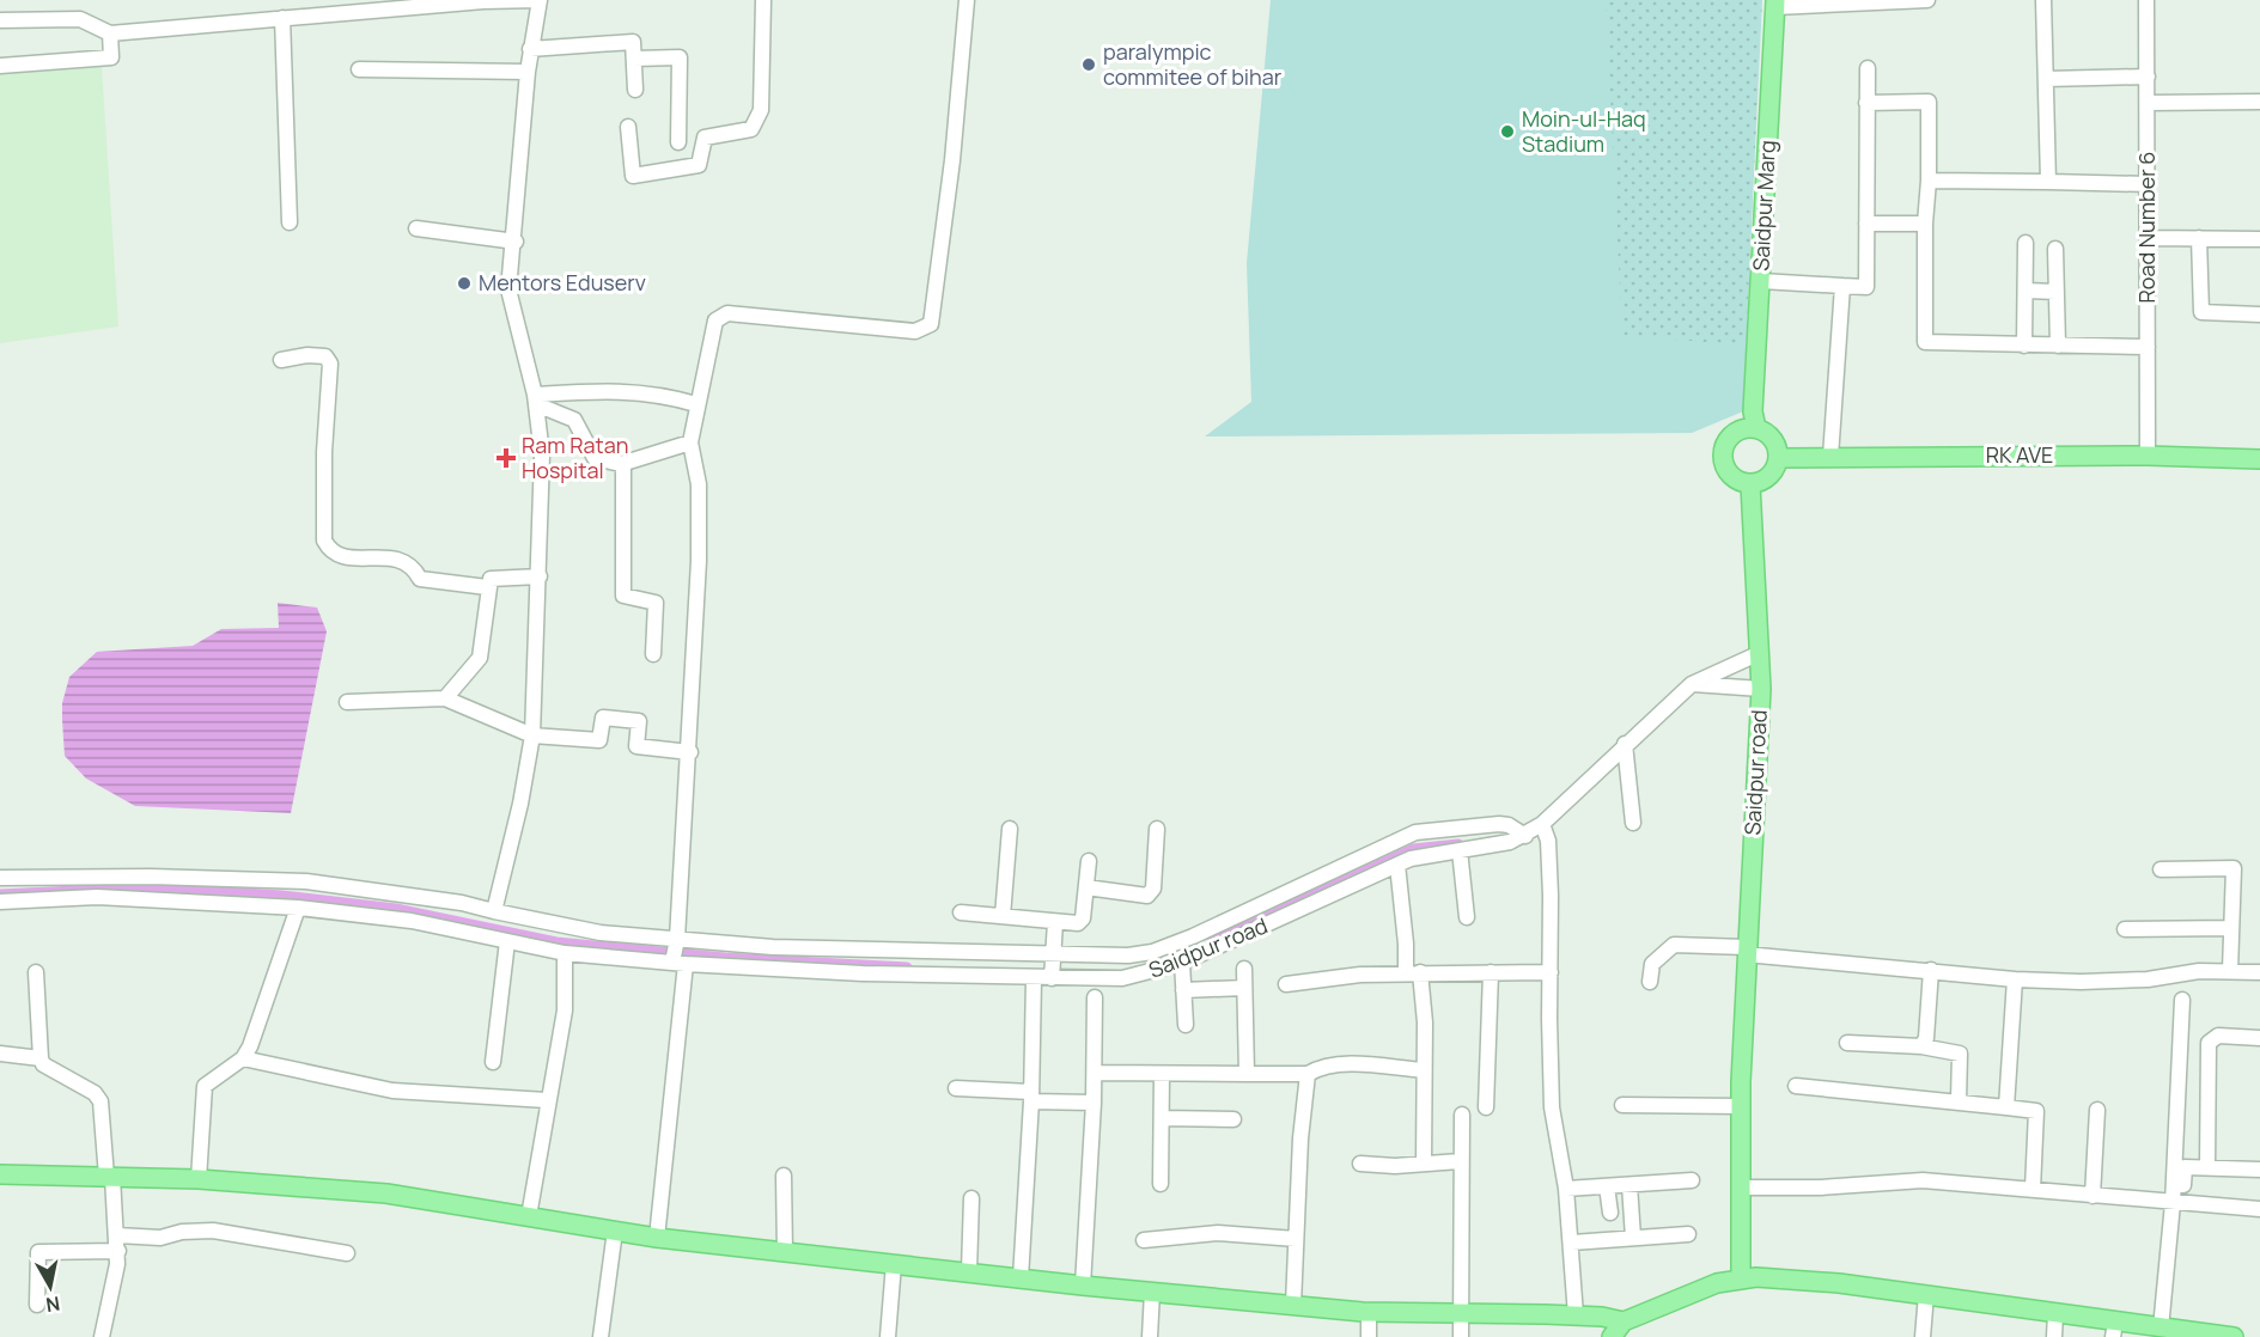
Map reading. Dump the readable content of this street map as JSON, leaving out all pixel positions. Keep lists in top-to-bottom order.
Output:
{
  "streets": {
    "main road": ["Saidpur Marg", "RK AVE", "Saidpur road"],
    "street": ["Road Number 6"]
  },
  "crossings": [
    ["Saidpur Marg", "RK AVE"],
    ["Saidpur Marg", "Saidpur road"],
    ["Road Number 6", "RK AVE"],
    ["RK AVE", "Saidpur road"]
  ],
  "places": {
    "other": ["paralympic commitee of bihar", "Moin-ul-Haq Stadium", "Mentors Eduserv"],
    "health": ["Ram Ratan Hospital"]
  },
  "north": "bottom"
}
